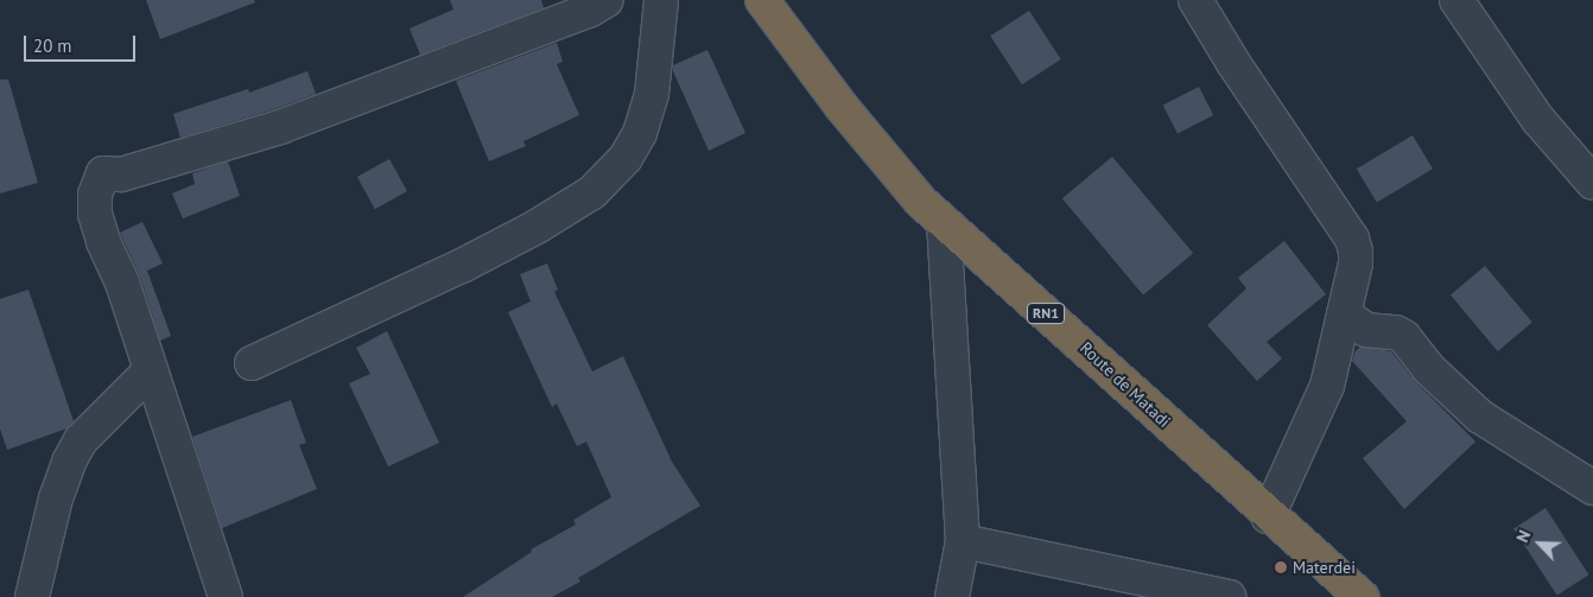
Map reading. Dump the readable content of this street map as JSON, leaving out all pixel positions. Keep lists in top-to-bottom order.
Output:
{
  "streets": {
    "highway": ["RN1", "Route de Matadi"]
  },
  "places": ["Materdei"],
  "scale_bar": "20 m",
  "north": "top left"
}
